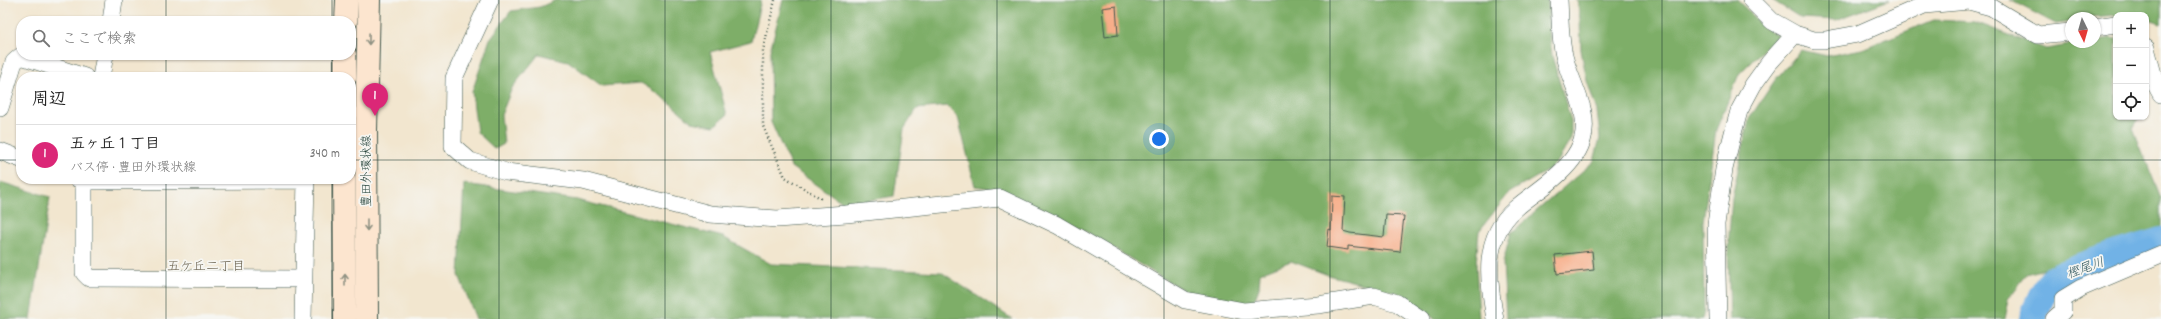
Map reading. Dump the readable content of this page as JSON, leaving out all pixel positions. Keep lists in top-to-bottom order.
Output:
{
  "streets": {
    "street": ["豊田外環状線"]
  },
  "districts": ["五ケ丘二丁目"],
  "water": ["樫尾川"],
  "north": "bottom",
  "page": {
    "map_buttons": ["+", "−"],
    "search": "ここで検索",
    "heading": "周辺",
    "pins": "1",
    "list": [
      {
        "mark": "1",
        "name": "五ヶ丘１丁目",
        "note": "バス停 · 豊田外環状線",
        "value": "340 m"
      }
    ]
  }
}
